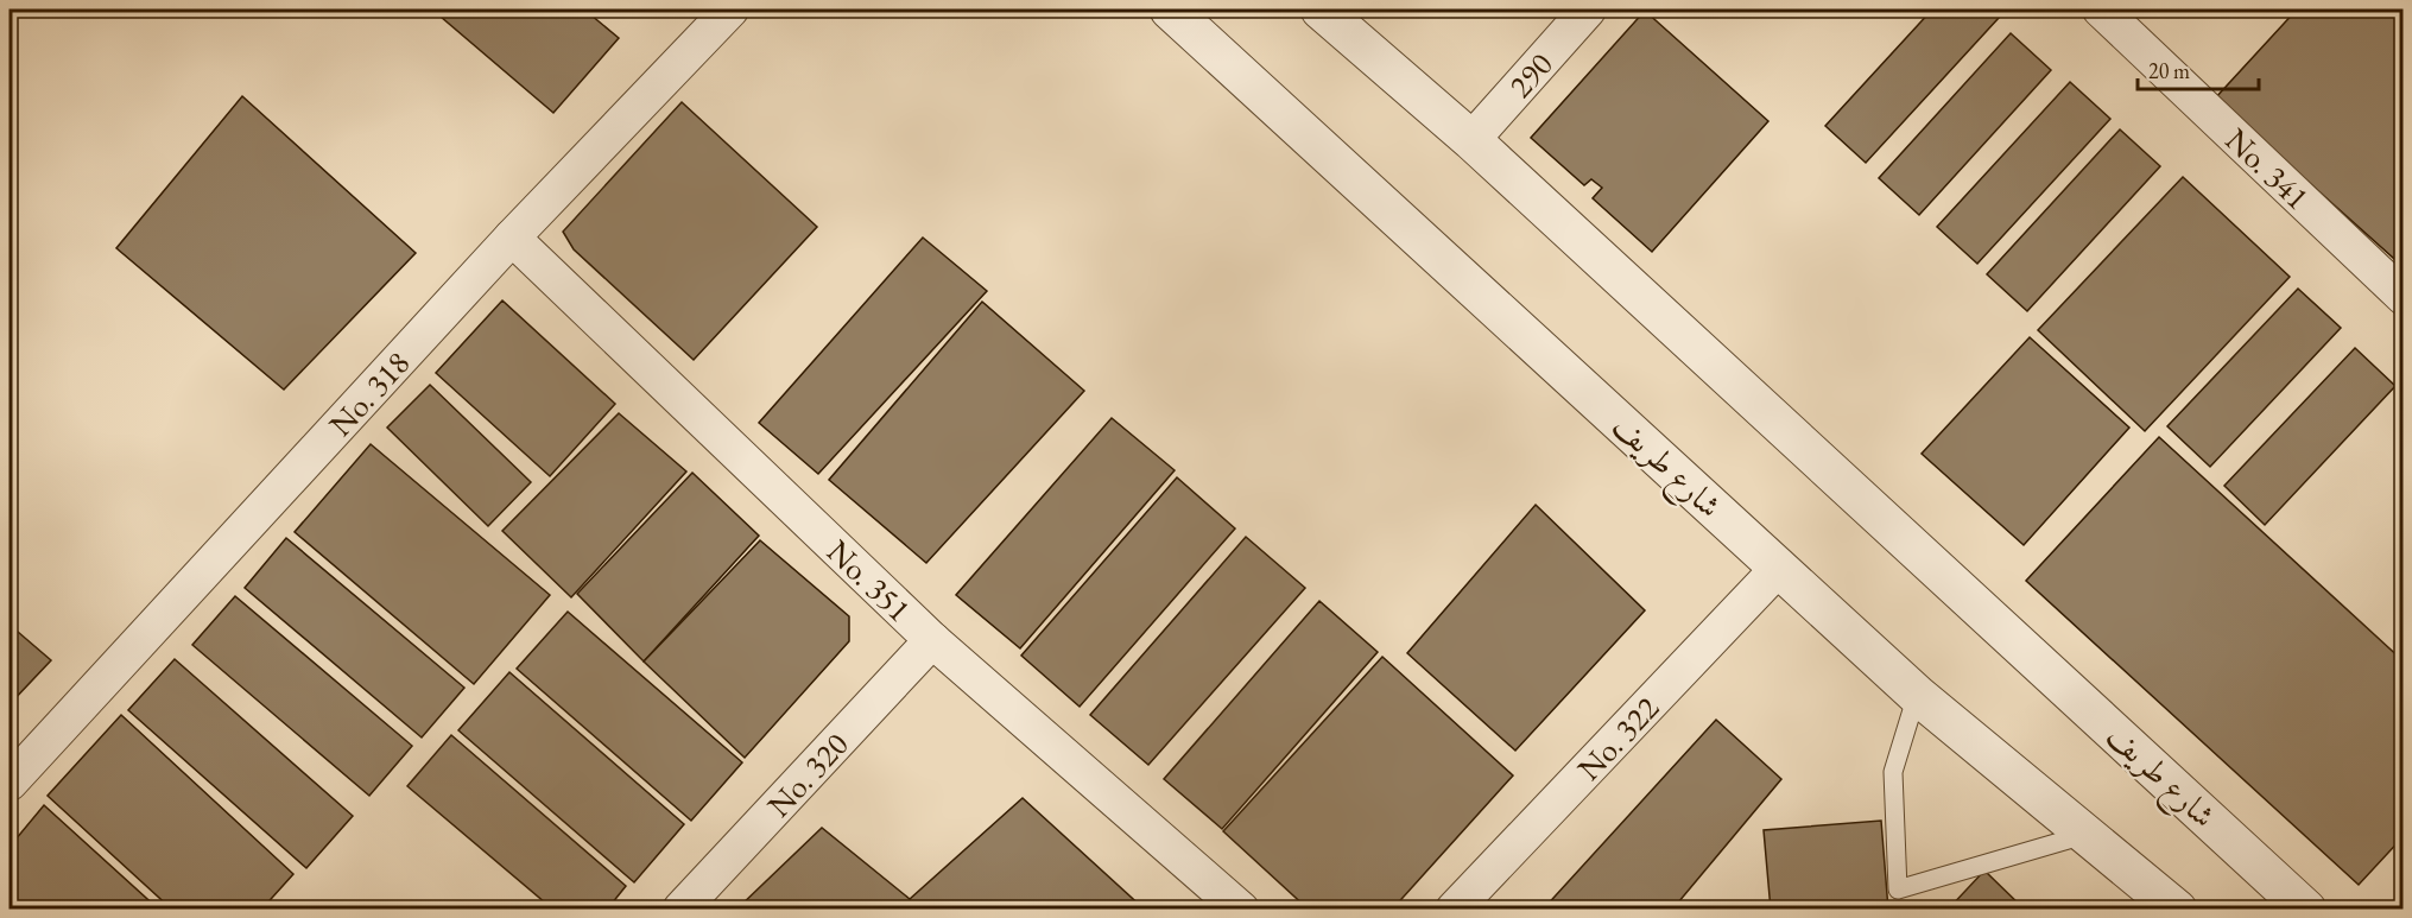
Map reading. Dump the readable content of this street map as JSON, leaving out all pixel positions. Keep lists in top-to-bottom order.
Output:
{
  "streets": {
    "street": [
      "290",
      "No. 341",
      "No. 318",
      "شارع طريف",
      "No. 351",
      "No. 322",
      "No. 320"
    ]
  },
  "crossings": [
    ["290", "شارع طريف"],
    ["No. 318", "No. 351"],
    ["شارع طريف", "No. 322"],
    ["No. 351", "No. 320"]
  ],
  "scale_bar": "20 m"
}
